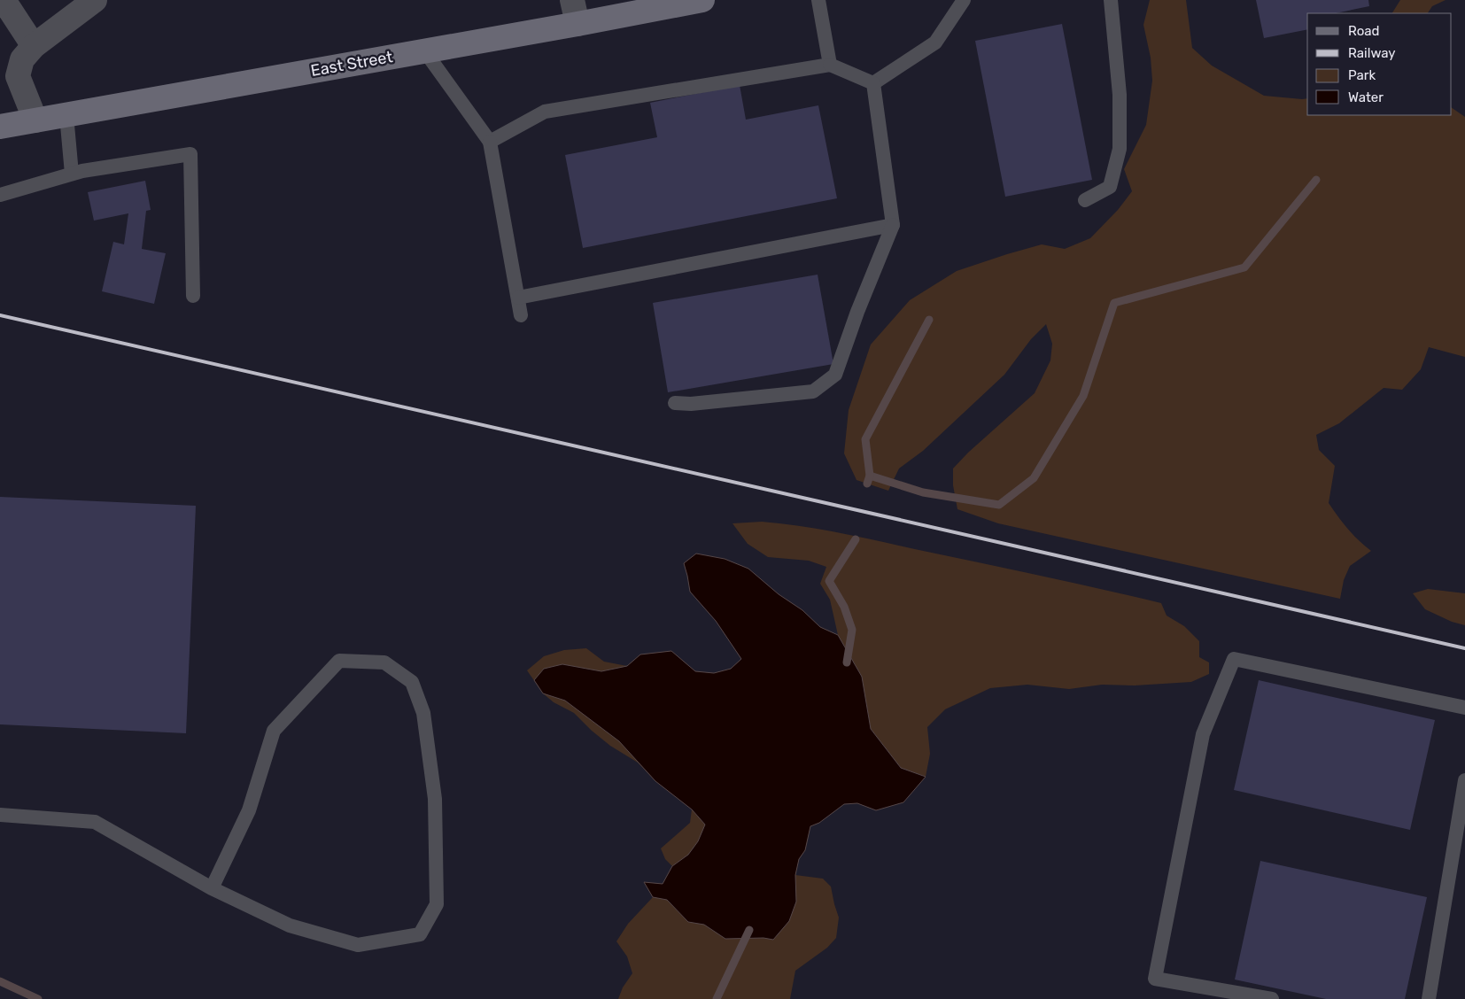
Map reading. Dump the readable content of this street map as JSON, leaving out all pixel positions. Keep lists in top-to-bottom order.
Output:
{
  "streets": {
    "main road": ["East Street"]
  },
  "legend": [
    "Road",
    "Railway",
    "Park",
    "Water"
  ]
}
